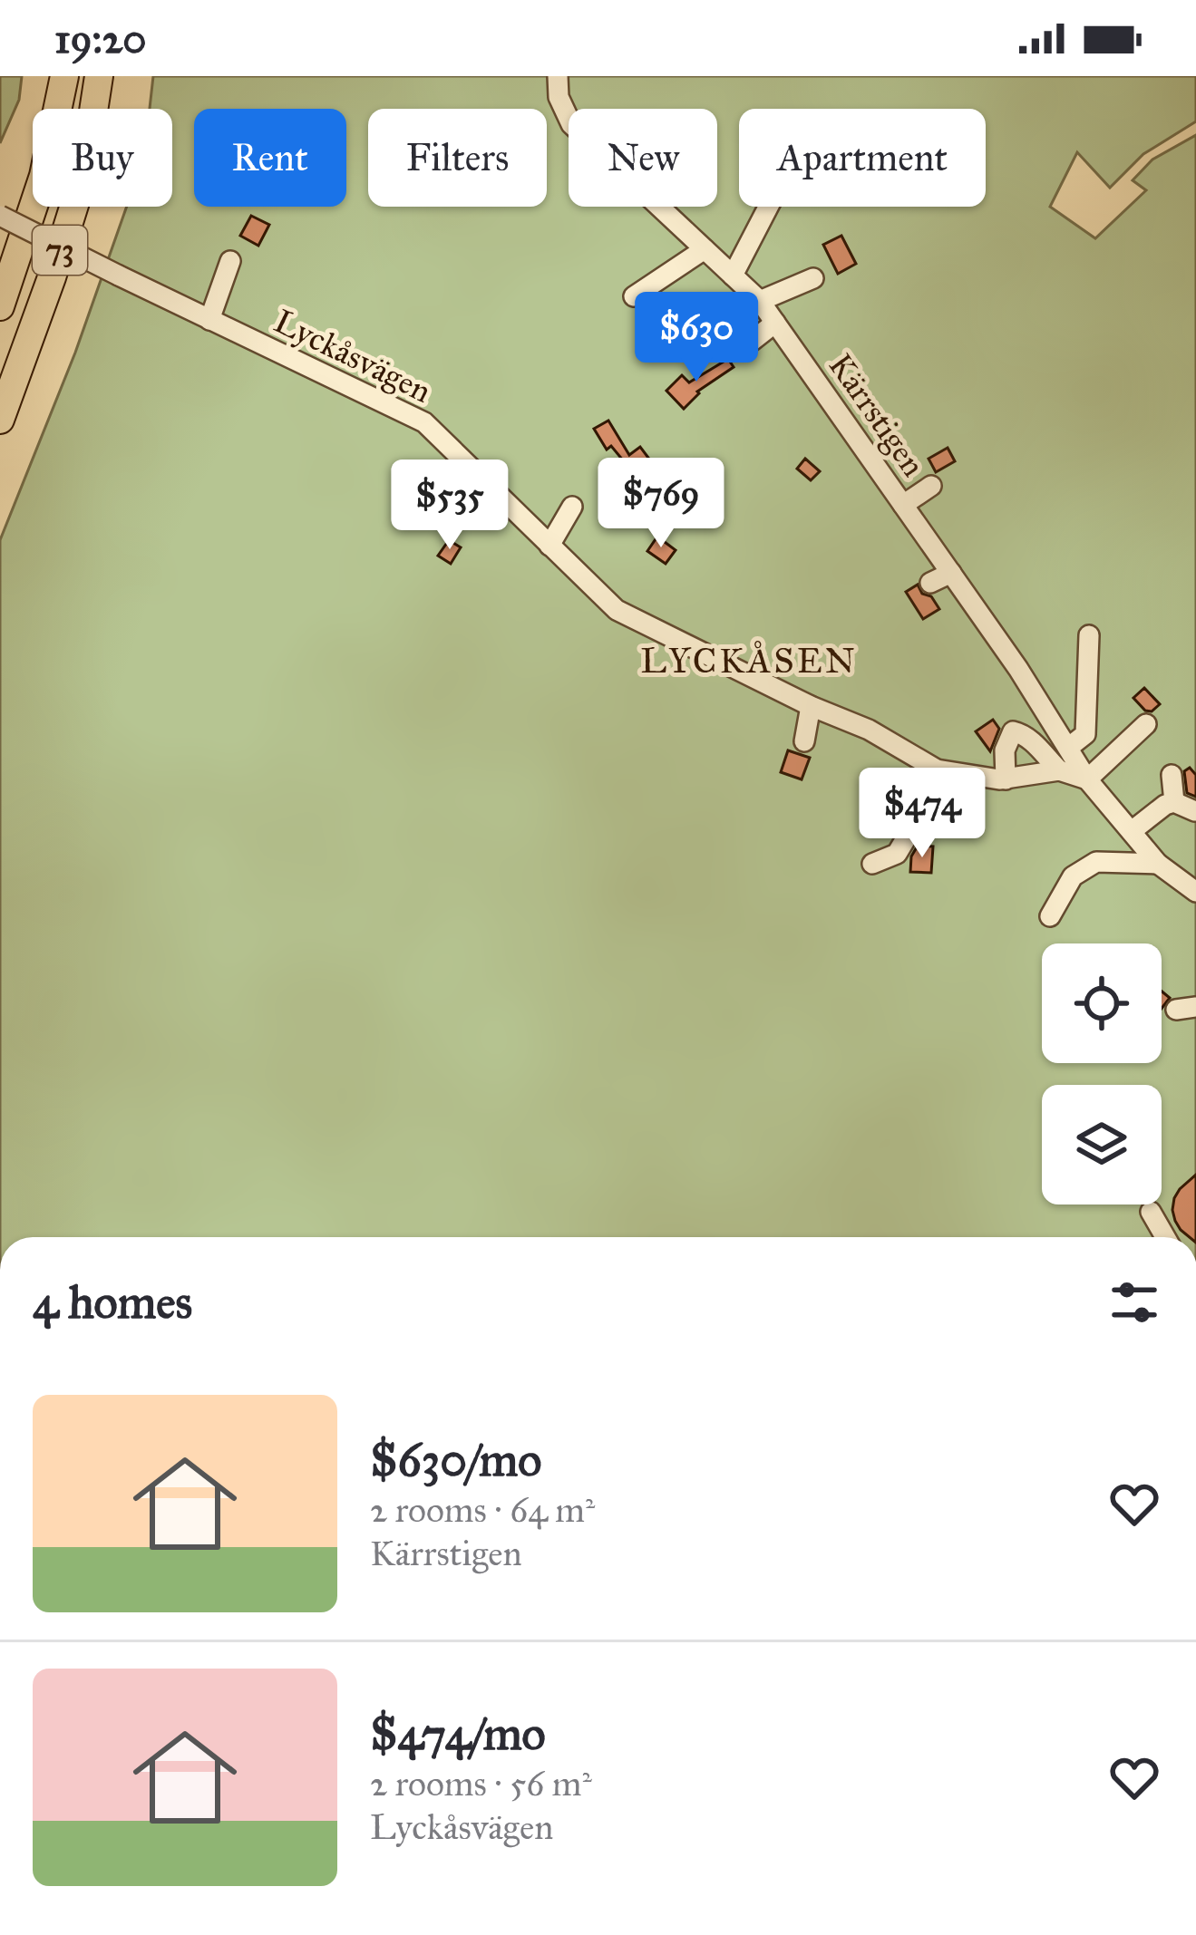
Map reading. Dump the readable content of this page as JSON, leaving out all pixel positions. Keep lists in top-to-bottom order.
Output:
{
  "streets": {
    "highway": ["73"],
    "street": ["Lyckåsvägen", "Kärrstigen"]
  },
  "crossings": [
    ["Lyckåsvägen", "Kärrstigen"]
  ],
  "districts": ["LYCKÅSEN"],
  "page": {
    "status": "19:20",
    "chip": [
      "Buy",
      "Rent",
      "Filters",
      "New",
      "Apartment"
    ],
    "price": [
      "$630",
      "$769",
      "$535",
      "$474"
    ],
    "heading": "4 homes",
    "list": [
      {
        "name": "$630/mo",
        "note": "2 rooms · 64 m² · Kärrstigen"
      },
      {
        "name": "$474/mo",
        "note": "2 rooms · 56 m² · Lyckåsvägen"
      }
    ]
  }
}
